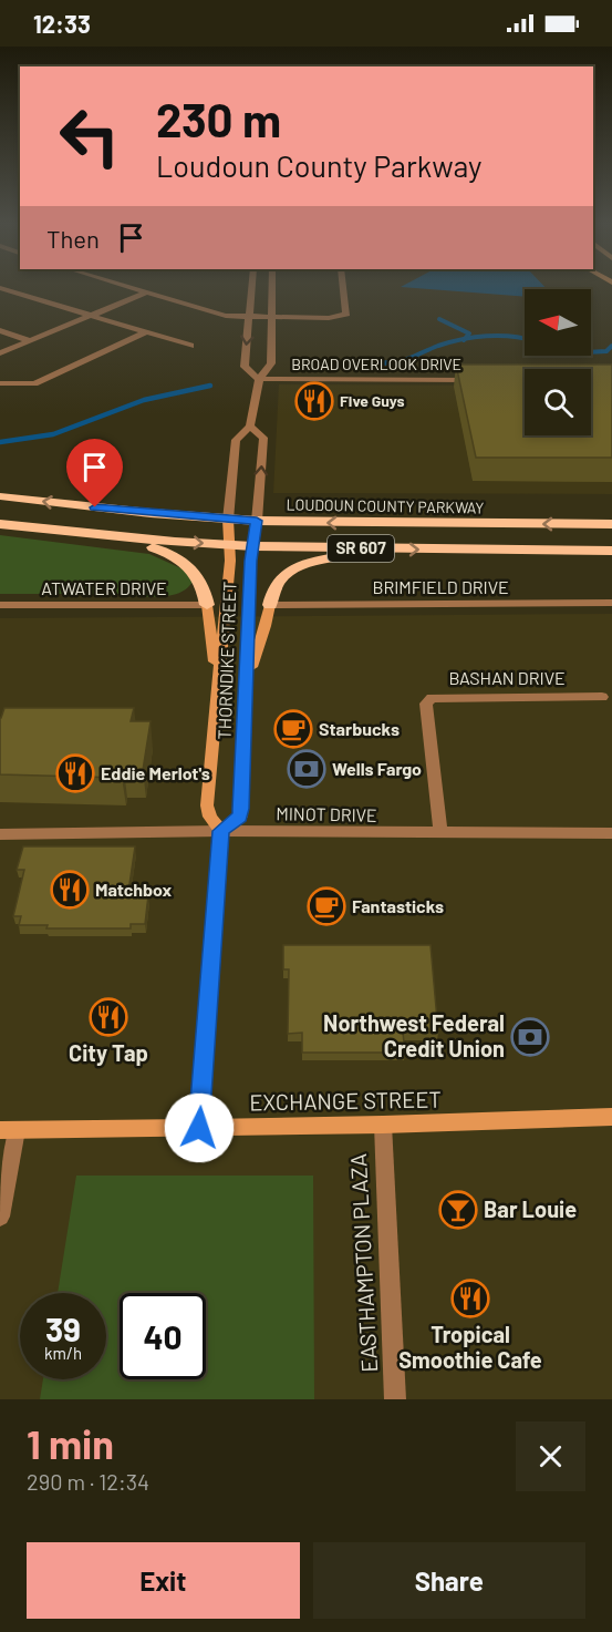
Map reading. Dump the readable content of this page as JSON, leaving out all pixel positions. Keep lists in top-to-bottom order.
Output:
{
  "streets": {
    "main road": ["LOUDOUN COUNTY PARKWAY", "SR 607"],
    "street": [
      "BROAD OVERLOOK DRIVE",
      "BRIMFIELD DRIVE",
      "ATWATER DRIVE",
      "THORNDIKE STREET",
      "BASHAN DRIVE",
      "MINOT DRIVE",
      "EXCHANGE STREET",
      "EASTHAMPTON PLAZA"
    ]
  },
  "crossings": [
    ["LOUDOUN COUNTY PARKWAY", "THORNDIKE STREET"],
    ["SR 607", "THORNDIKE STREET"],
    ["THORNDIKE STREET", "MINOT DRIVE"],
    ["BASHAN DRIVE", "MINOT DRIVE"],
    ["EXCHANGE STREET", "EASTHAMPTON PLAZA"]
  ],
  "places": {
    "restaurant": [
      "Five Guys",
      "Eddie Merlot's",
      "Matchbox",
      "City Tap",
      "Tropical Smoothie Cafe"
    ],
    "cafe": ["Starbucks", "Fantasticks"],
    "bank": ["Wells Fargo", "Northwest Federal Credit Union"],
    "bar": ["Bar Louie"]
  },
  "north": "left",
  "page": {
    "status": "12:33",
    "turn": ["230 m", "Loudoun County Parkway"],
    "then": "Then",
    "speed": "39 km/h",
    "limit": "40",
    "heading": ["1 min", "290 m · 12:34"],
    "buttons": ["Exit", "Share"]
  }
}
